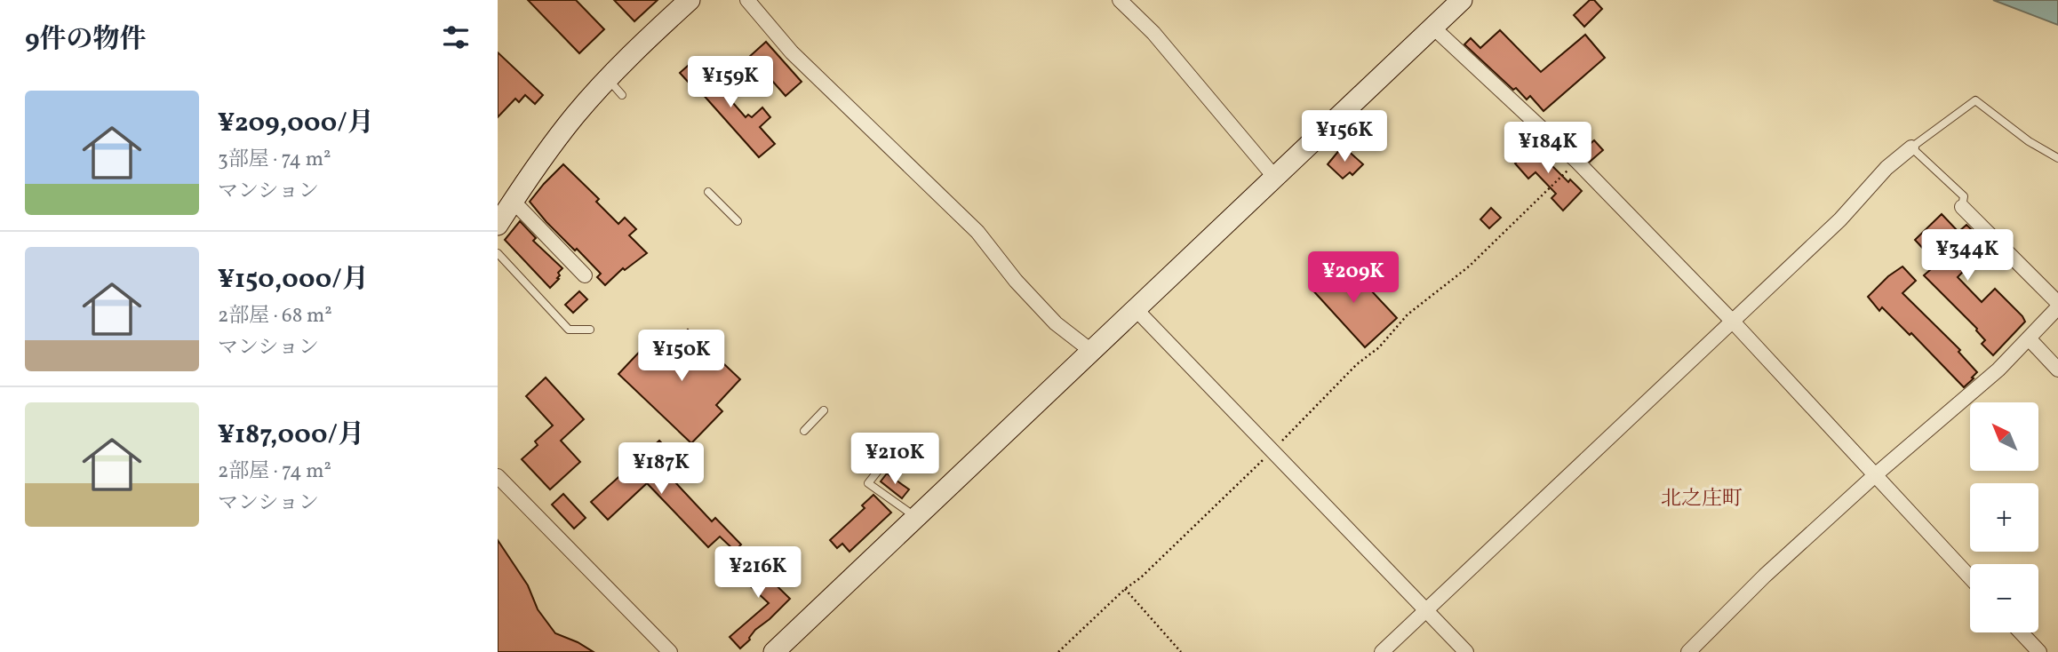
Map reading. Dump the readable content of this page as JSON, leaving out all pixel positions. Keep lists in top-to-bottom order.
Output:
{
  "districts": ["北之庄町"],
  "north": "top left",
  "page": {
    "heading": "9件の物件",
    "price": [
      "¥159K",
      "¥156K",
      "¥184K",
      "¥344K",
      "¥209K",
      "¥150K",
      "¥210K",
      "¥187K",
      "¥216K"
    ],
    "list": [
      {
        "name": "¥209,000/月",
        "note": "3部屋 · 74 m² · マンション"
      },
      {
        "name": "¥150,000/月",
        "note": "2部屋 · 68 m² · マンション"
      },
      {
        "name": "¥187,000/月",
        "note": "2部屋 · 74 m² · マンション"
      }
    ],
    "map_buttons": ["+", "−"]
  }
}
